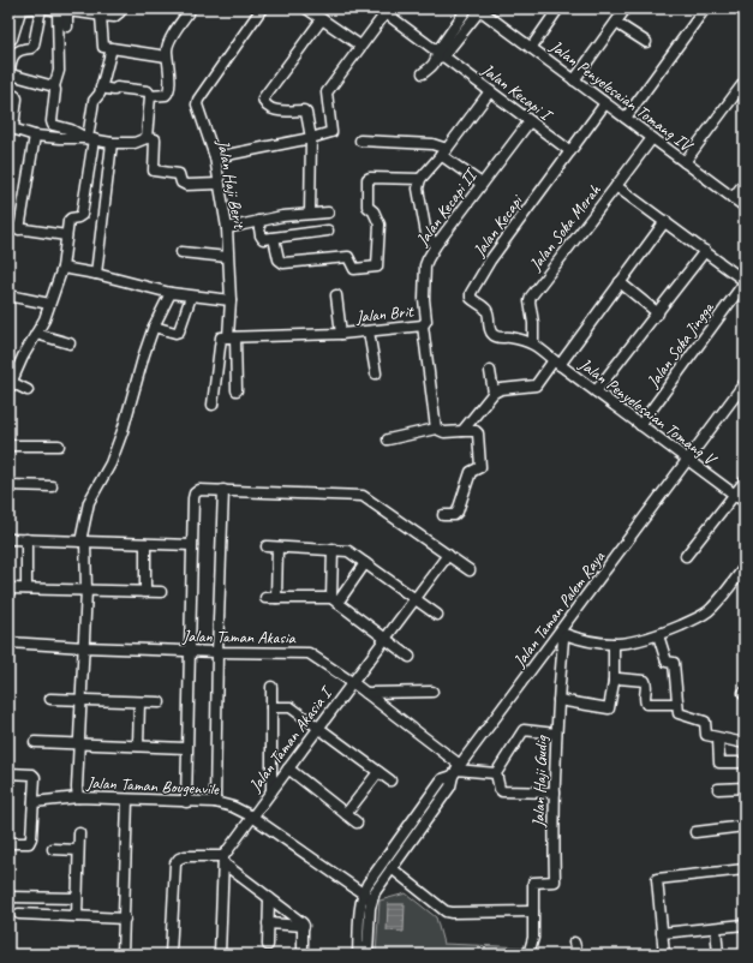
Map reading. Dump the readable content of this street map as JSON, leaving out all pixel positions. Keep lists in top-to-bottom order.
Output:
{
  "streets": {
    "street": [
      "Jalan Kecapi I",
      "Jalan Penyelesaian Tomang IV",
      "Jalan Haji Berit",
      "Jalan Kecapi II",
      "Jalan Kecapi",
      "Jalan Soka Merah",
      "Jalan Brit",
      "Jalan Soka Jingga",
      "Jalan Penyelesaian Tomang V",
      "Jalan Taman Palem Raya",
      "Jalan Taman Akasia",
      "Jalan Taman Akasia I",
      "Jalan Haji Gudig",
      "Jalan Taman Bougenvile"
    ]
  },
  "crossings": [
    ["Jalan Kecapi I", "Jalan Kecapi II"],
    ["Jalan Kecapi I", "Jalan Kecapi"],
    ["Jalan Penyelesaian Tomang IV", "Jalan Kecapi"],
    ["Jalan Penyelesaian Tomang IV", "Jalan Soka Merah"],
    ["Jalan Haji Berit", "Jalan Brit"],
    ["Jalan Kecapi II", "Jalan Brit"],
    ["Jalan Kecapi", "Jalan Soka Merah"],
    ["Jalan Kecapi", "Jalan Penyelesaian Tomang V"],
    ["Jalan Soka Merah", "Jalan Penyelesaian Tomang V"],
    ["Jalan Soka Jingga", "Jalan Penyelesaian Tomang V"],
    ["Jalan Penyelesaian Tomang V", "Jalan Taman Palem Raya"],
    ["Jalan Taman Palem Raya", "Jalan Taman Akasia"],
    ["Jalan Taman Palem Raya", "Jalan Haji Gudig"],
    ["Jalan Taman Palem Raya", "Jalan Taman Bougenvile"],
    ["Jalan Taman Akasia", "Jalan Taman Akasia I"],
    ["Jalan Taman Akasia I", "Jalan Taman Bougenvile"]
  ]
}
